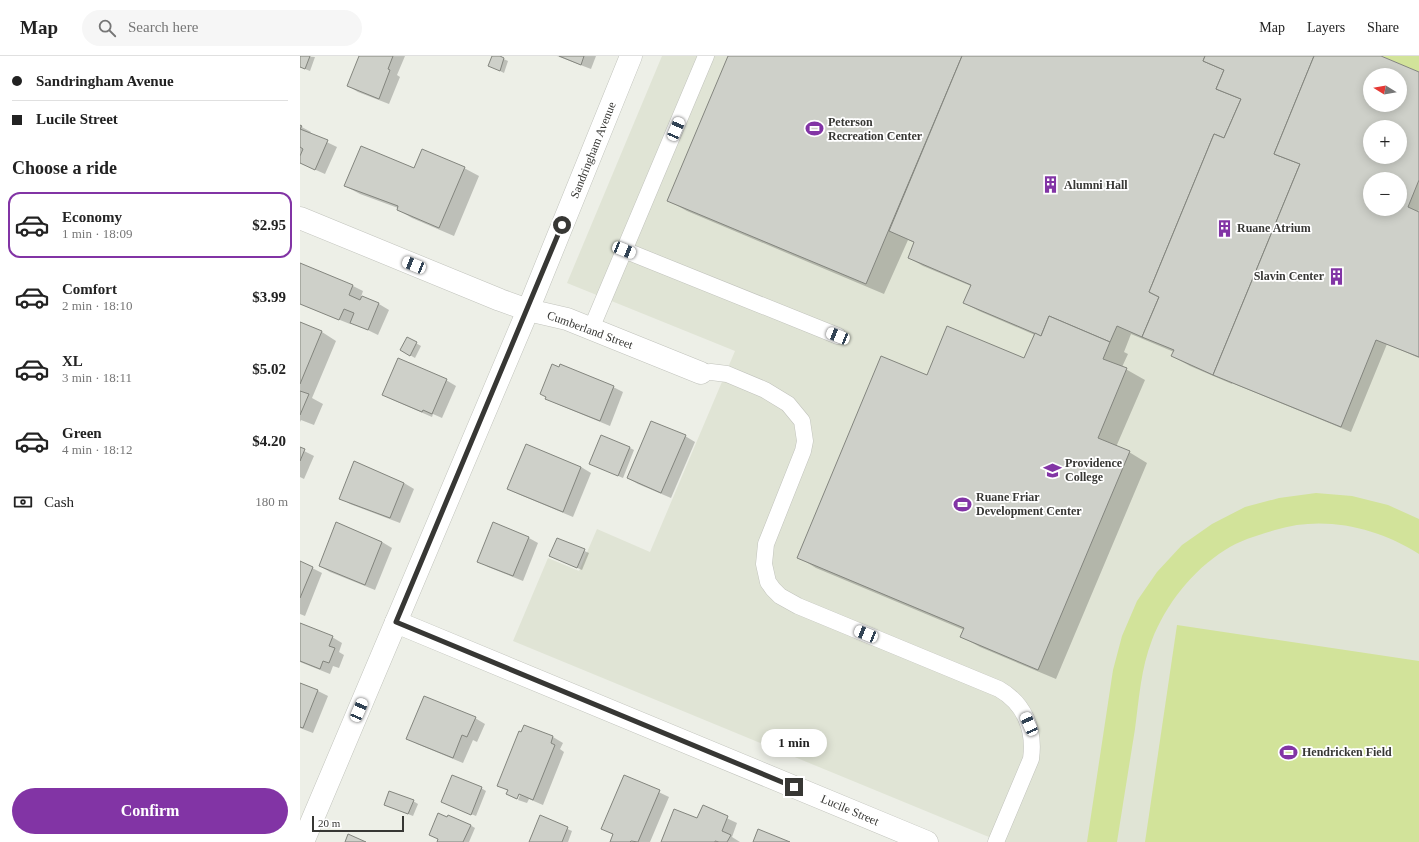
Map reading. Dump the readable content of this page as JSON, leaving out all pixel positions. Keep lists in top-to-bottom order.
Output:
{
  "streets": {
    "street": ["Sandringham Avenue", "Cumberland Street", "Lucile Street"]
  },
  "crossings": [
    ["Sandringham Avenue", "Cumberland Street"],
    ["Sandringham Avenue", "Lucile Street"]
  ],
  "places": {
    "sports": ["Peterson Recreation Center", "Ruane Friar Development Center", "Hendricken Field"],
    "building": ["Alumni Hall", "Ruane Atrium", "Slavin Center"],
    "school or university": ["Providence College"]
  },
  "scale_bar": "20 m",
  "north": "left",
  "page": {
    "header": "Map",
    "search": "Search here",
    "nav": ["Map", "Layers", "Share"],
    "banner": ["Sandringham Avenue", "Lucile Street"],
    "map_buttons": ["+", "−"],
    "heading": "Choose a ride",
    "list": [
      {
        "name": "Economy",
        "note": "1 min · 18:09",
        "value": "$2.95"
      },
      {
        "name": "Comfort",
        "note": "2 min · 18:10",
        "value": "$3.99"
      },
      {
        "name": "XL",
        "note": "3 min · 18:11",
        "value": "$5.02"
      },
      {
        "name": "Green",
        "note": "4 min · 18:12",
        "value": "$4.20"
      }
    ],
    "pay": ["Cash", "180 m"],
    "bubble": "1 min",
    "buttons": "Confirm",
    "scale": "20 m"
  }
}
